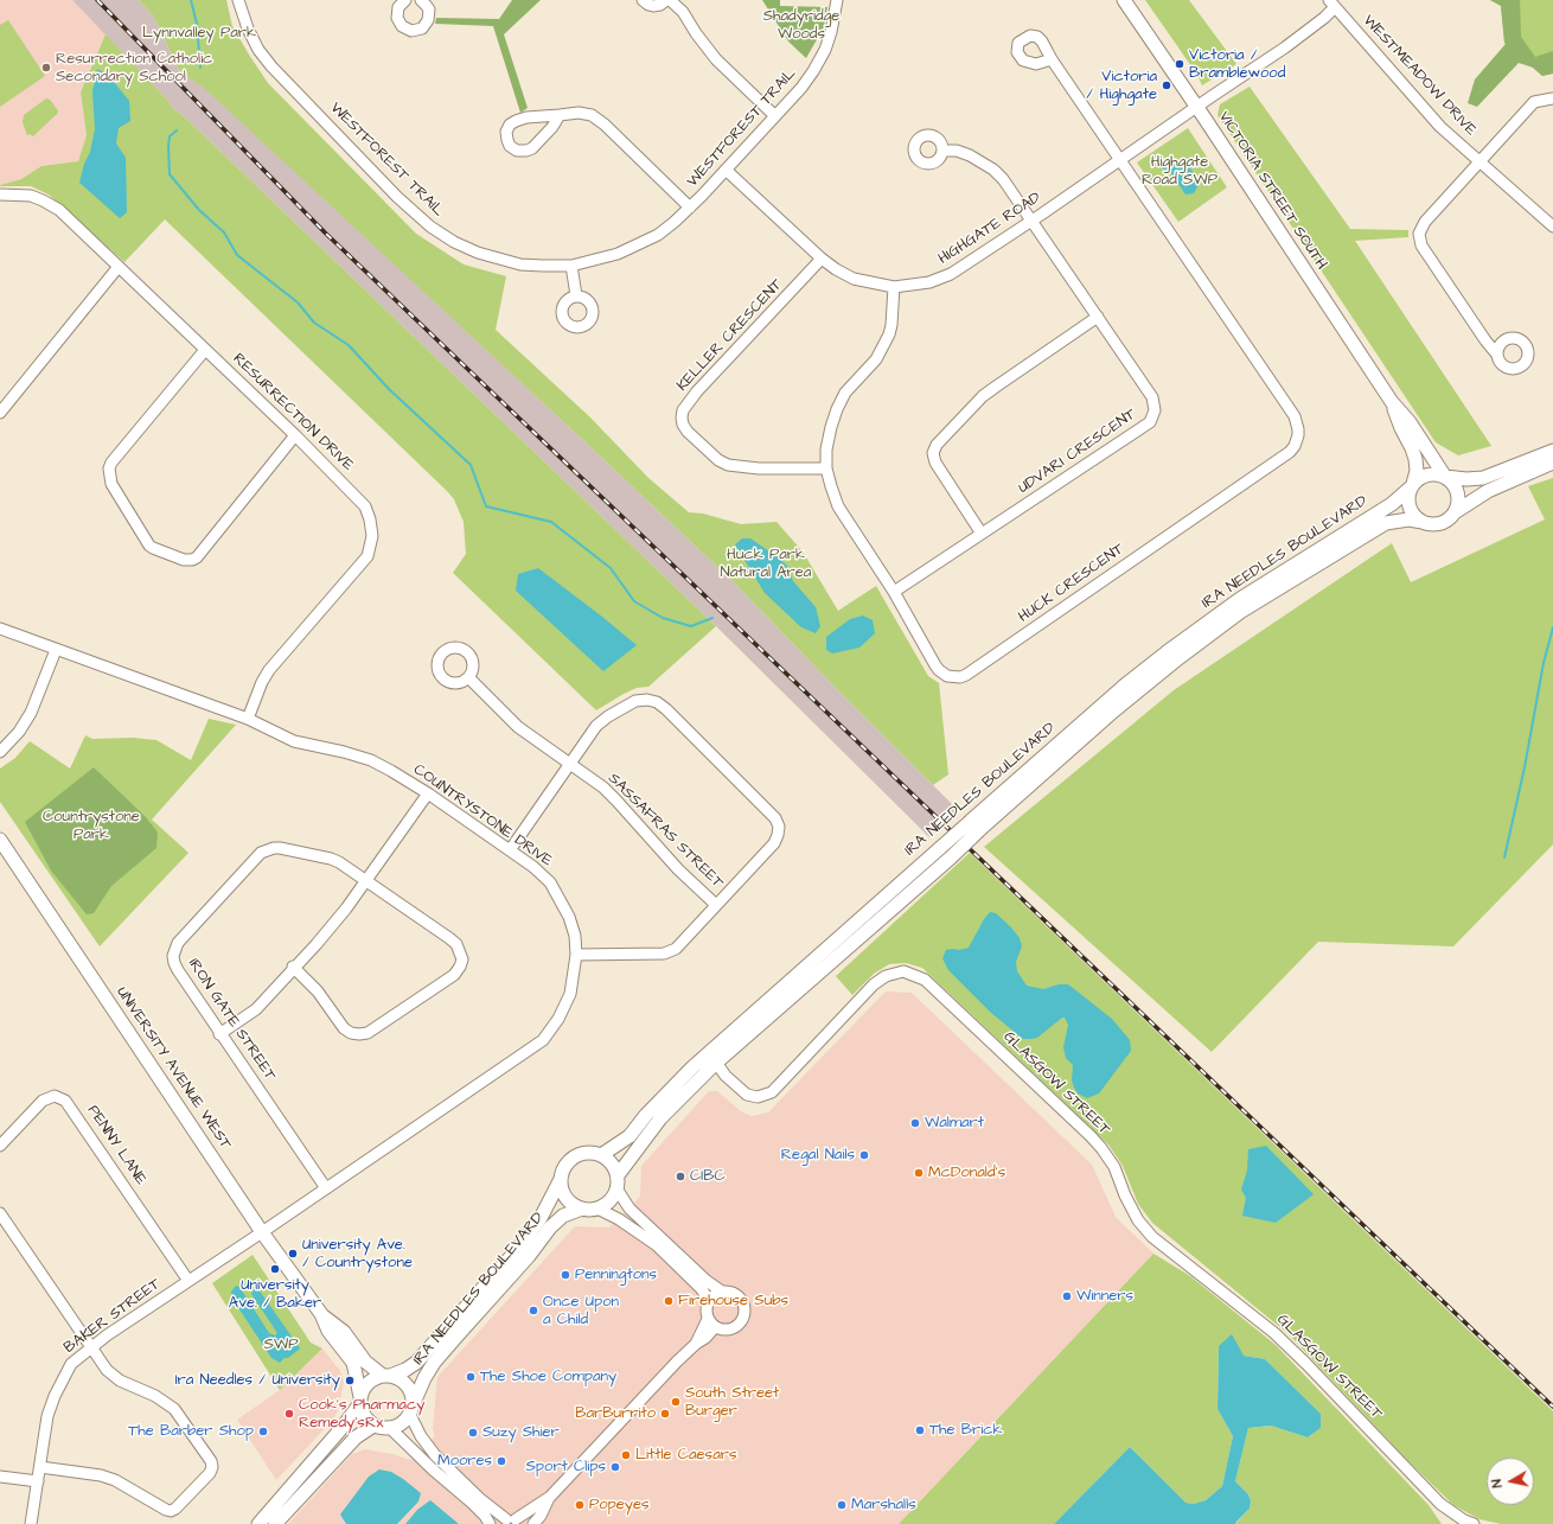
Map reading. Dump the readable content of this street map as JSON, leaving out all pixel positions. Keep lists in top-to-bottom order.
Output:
{
  "streets": {
    "main road": ["VICTORIA STREET SOUTH", "IRA NEEDLES BOULEVARD", "UNIVERSITY AVENUE WEST"],
    "street": [
      "WESTMEADOW DRIVE",
      "WESTFOREST TRAIL",
      "HIGHGATE ROAD",
      "KELLER CRESCENT",
      "RESURRECTION DRIVE",
      "UDVARI CRESCENT",
      "HUCK CRESCENT",
      "COUNTRYSTONE DRIVE",
      "SASSAFRAS STREET",
      "IRON GATE STREET",
      "GLASGOW STREET",
      "PENNY LANE",
      "BAKER STREET"
    ]
  },
  "crossings": [
    ["WESTMEADOW DRIVE", "HIGHGATE ROAD"],
    ["WESTFOREST TRAIL", "HIGHGATE ROAD"],
    ["VICTORIA STREET SOUTH", "HIGHGATE ROAD"],
    ["VICTORIA STREET SOUTH", "IRA NEEDLES BOULEVARD"],
    ["HIGHGATE ROAD", "KELLER CRESCENT"],
    ["HIGHGATE ROAD", "UDVARI CRESCENT"],
    ["HIGHGATE ROAD", "HUCK CRESCENT"],
    ["KELLER CRESCENT", "HUCK CRESCENT"],
    ["RESURRECTION DRIVE", "COUNTRYSTONE DRIVE"],
    ["UDVARI CRESCENT", "HUCK CRESCENT"],
    ["IRA NEEDLES BOULEVARD", "UNIVERSITY AVENUE WEST"],
    ["IRA NEEDLES BOULEVARD", "GLASGOW STREET"],
    ["COUNTRYSTONE DRIVE", "IRON GATE STREET"],
    ["COUNTRYSTONE DRIVE", "UNIVERSITY AVENUE WEST"],
    ["COUNTRYSTONE DRIVE", "BAKER STREET"],
    ["UNIVERSITY AVENUE WEST", "BAKER STREET"],
    ["PENNY LANE", "BAKER STREET"]
  ],
  "parks": [
    "Shadyridge Woods",
    "Lynnvalley Park",
    "Highgate Road SWP",
    "Huck Park Natural Area",
    "Countrystone Park",
    "SWP"
  ],
  "places": [
    "Victoria / Bramblewood",
    "Resurrection Catholic Secondary School",
    "Victoria / Highgate",
    "Walmart",
    "Regal Nails",
    "McDonald's",
    "CIBC",
    "University Ave. / Countrystone",
    "University Ave. / Baker",
    "Penningtons",
    "Winners",
    "Firehouse Subs",
    "Once Upon a Child",
    "The Shoe Company",
    "Ira Needles / University",
    "South Street Burger",
    "Cook's Pharmacy Remedy'sRx",
    "BarBurrito",
    "The Brick",
    "The Barber Shop",
    "Suzy Shier",
    "Little Caesars",
    "Moores",
    "Sport Clips",
    "Popeyes",
    "Marshalls"
  ],
  "north": "left"
}
